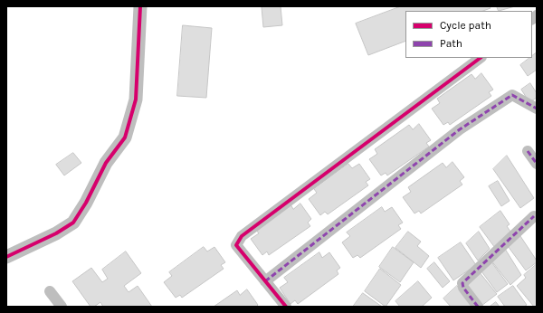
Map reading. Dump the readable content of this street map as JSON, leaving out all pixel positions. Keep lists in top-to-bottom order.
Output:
{
  "legend": ["Cycle path", "Path"]
}
